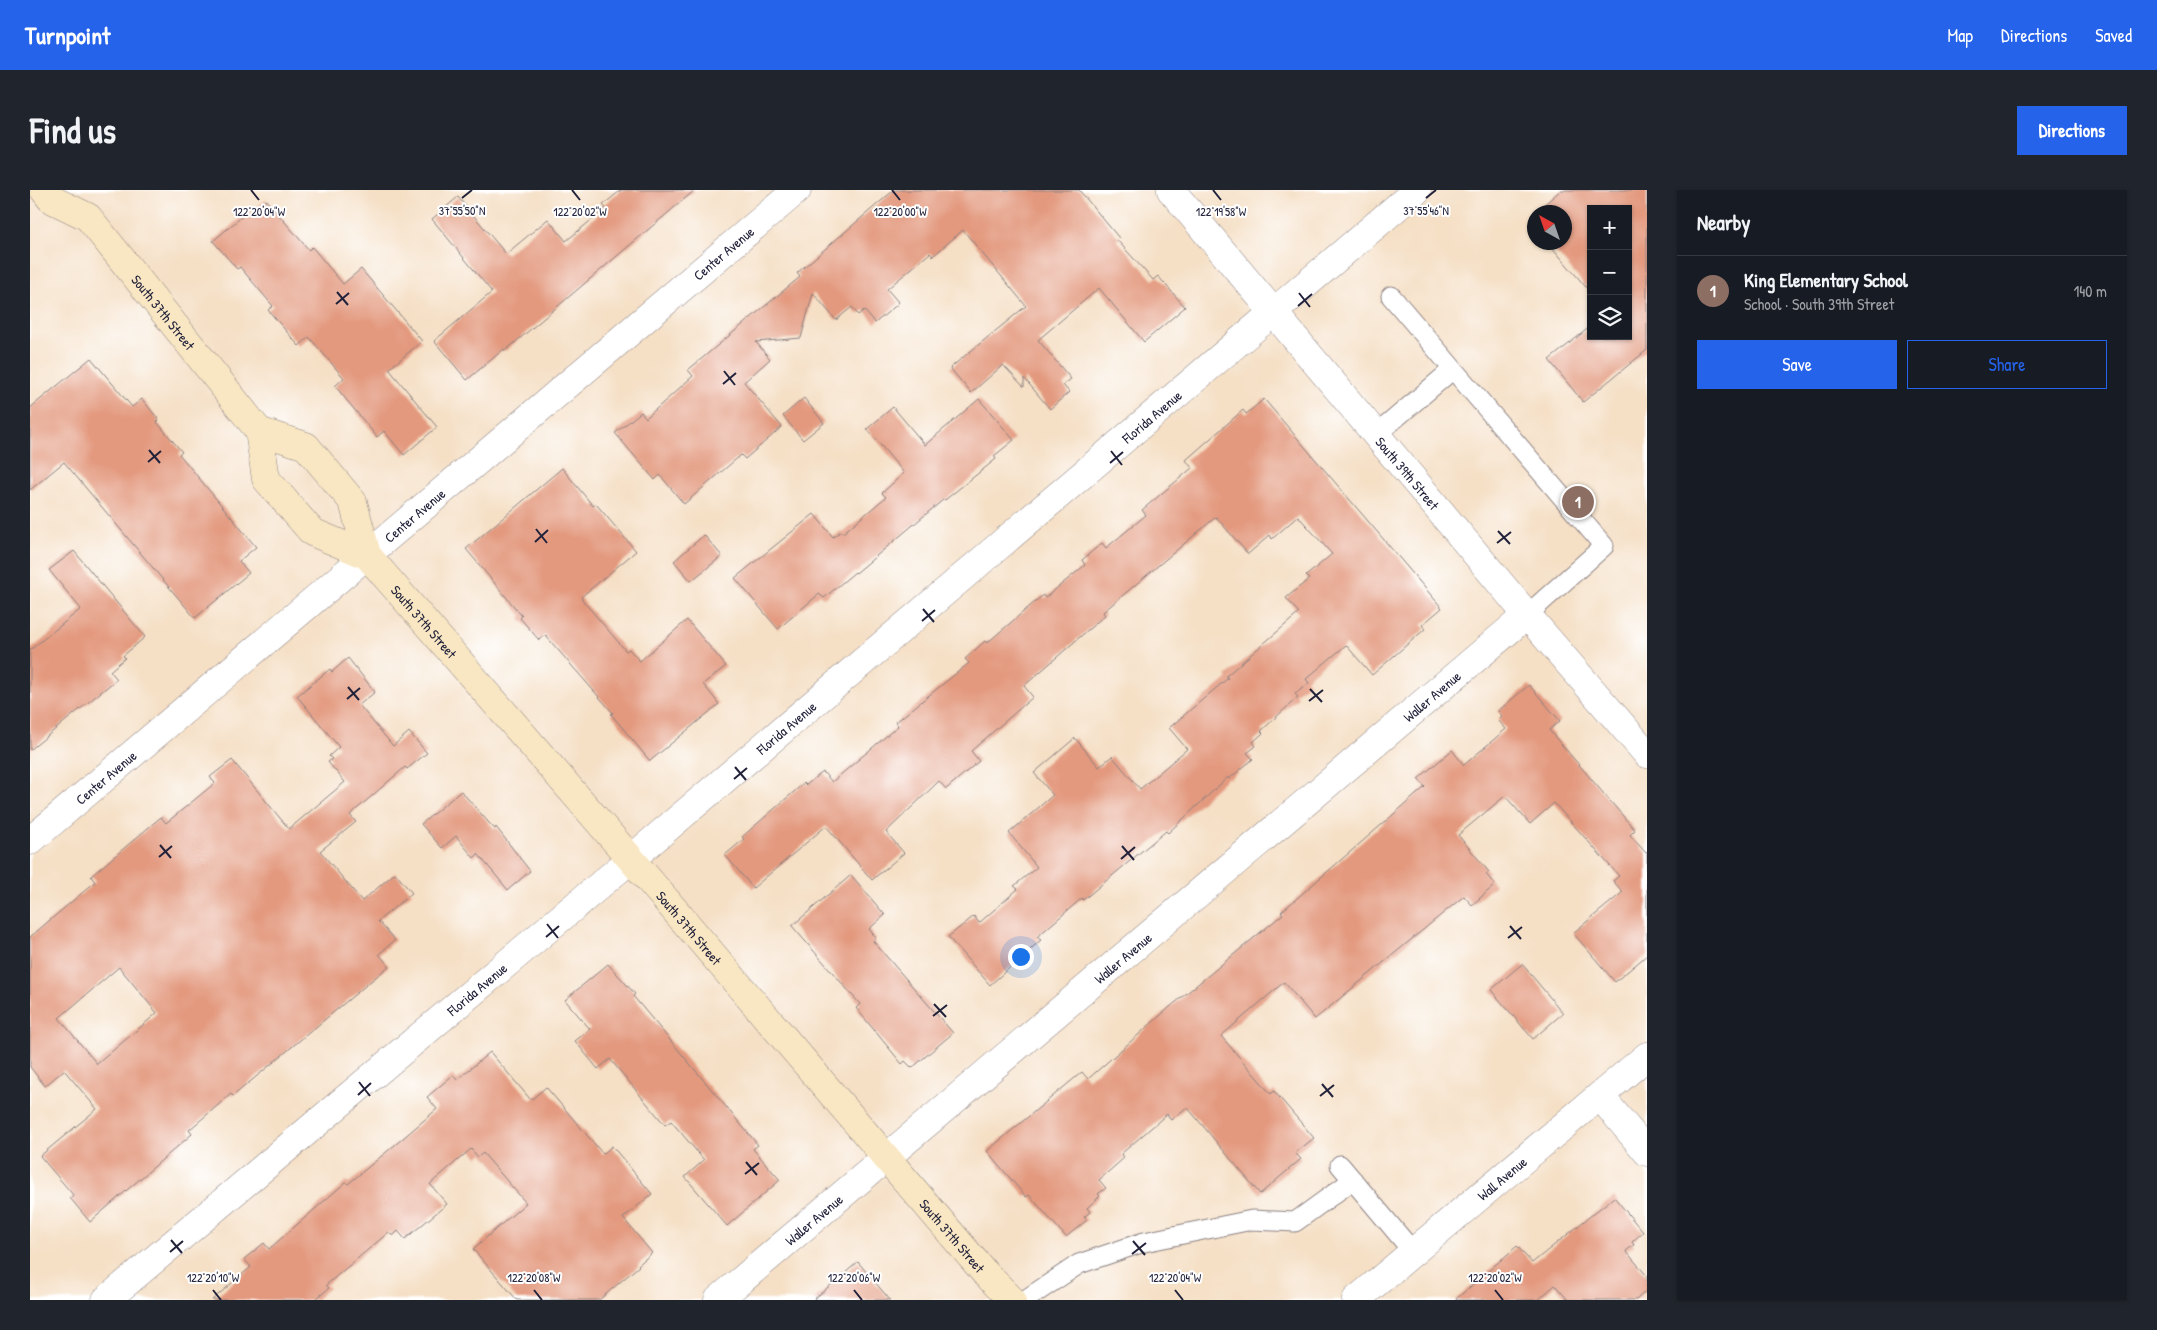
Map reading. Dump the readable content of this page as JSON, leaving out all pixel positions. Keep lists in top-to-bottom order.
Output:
{
  "streets": {
    "street": [
      "Center Avenue",
      "South 37th Street",
      "Florida Avenue",
      "South 39th Street",
      "Waller Avenue",
      "Wall Avenue"
    ]
  },
  "crossings": [
    ["Center Avenue", "South 37th Street"],
    ["South 37th Street", "Florida Avenue"],
    ["South 37th Street", "Waller Avenue"],
    ["Florida Avenue", "South 39th Street"],
    ["South 39th Street", "Waller Avenue"]
  ],
  "north": "top left",
  "page": {
    "header": "Turnpoint",
    "nav": ["Map", "Directions", "Saved"],
    "buttons": [
      "Directions",
      ["Save", "Share"]
    ],
    "title": "Find us",
    "heading": "Nearby",
    "map_buttons": ["+", "−"],
    "list": [
      {
        "mark": "1",
        "name": "King Elementary School",
        "note": "School · South 39th Street",
        "value": "140 m"
      }
    ],
    "pins": "1"
  },
  "coordinates": [
    "37°55'50\"N",
    "37°55'46\"N",
    "122°20'04\"W",
    "122°20'02\"W",
    "122°20'00\"W",
    "122°19'58\"W",
    "122°20'10\"W",
    "122°20'08\"W",
    "122°20'06\"W"
  ]
}
